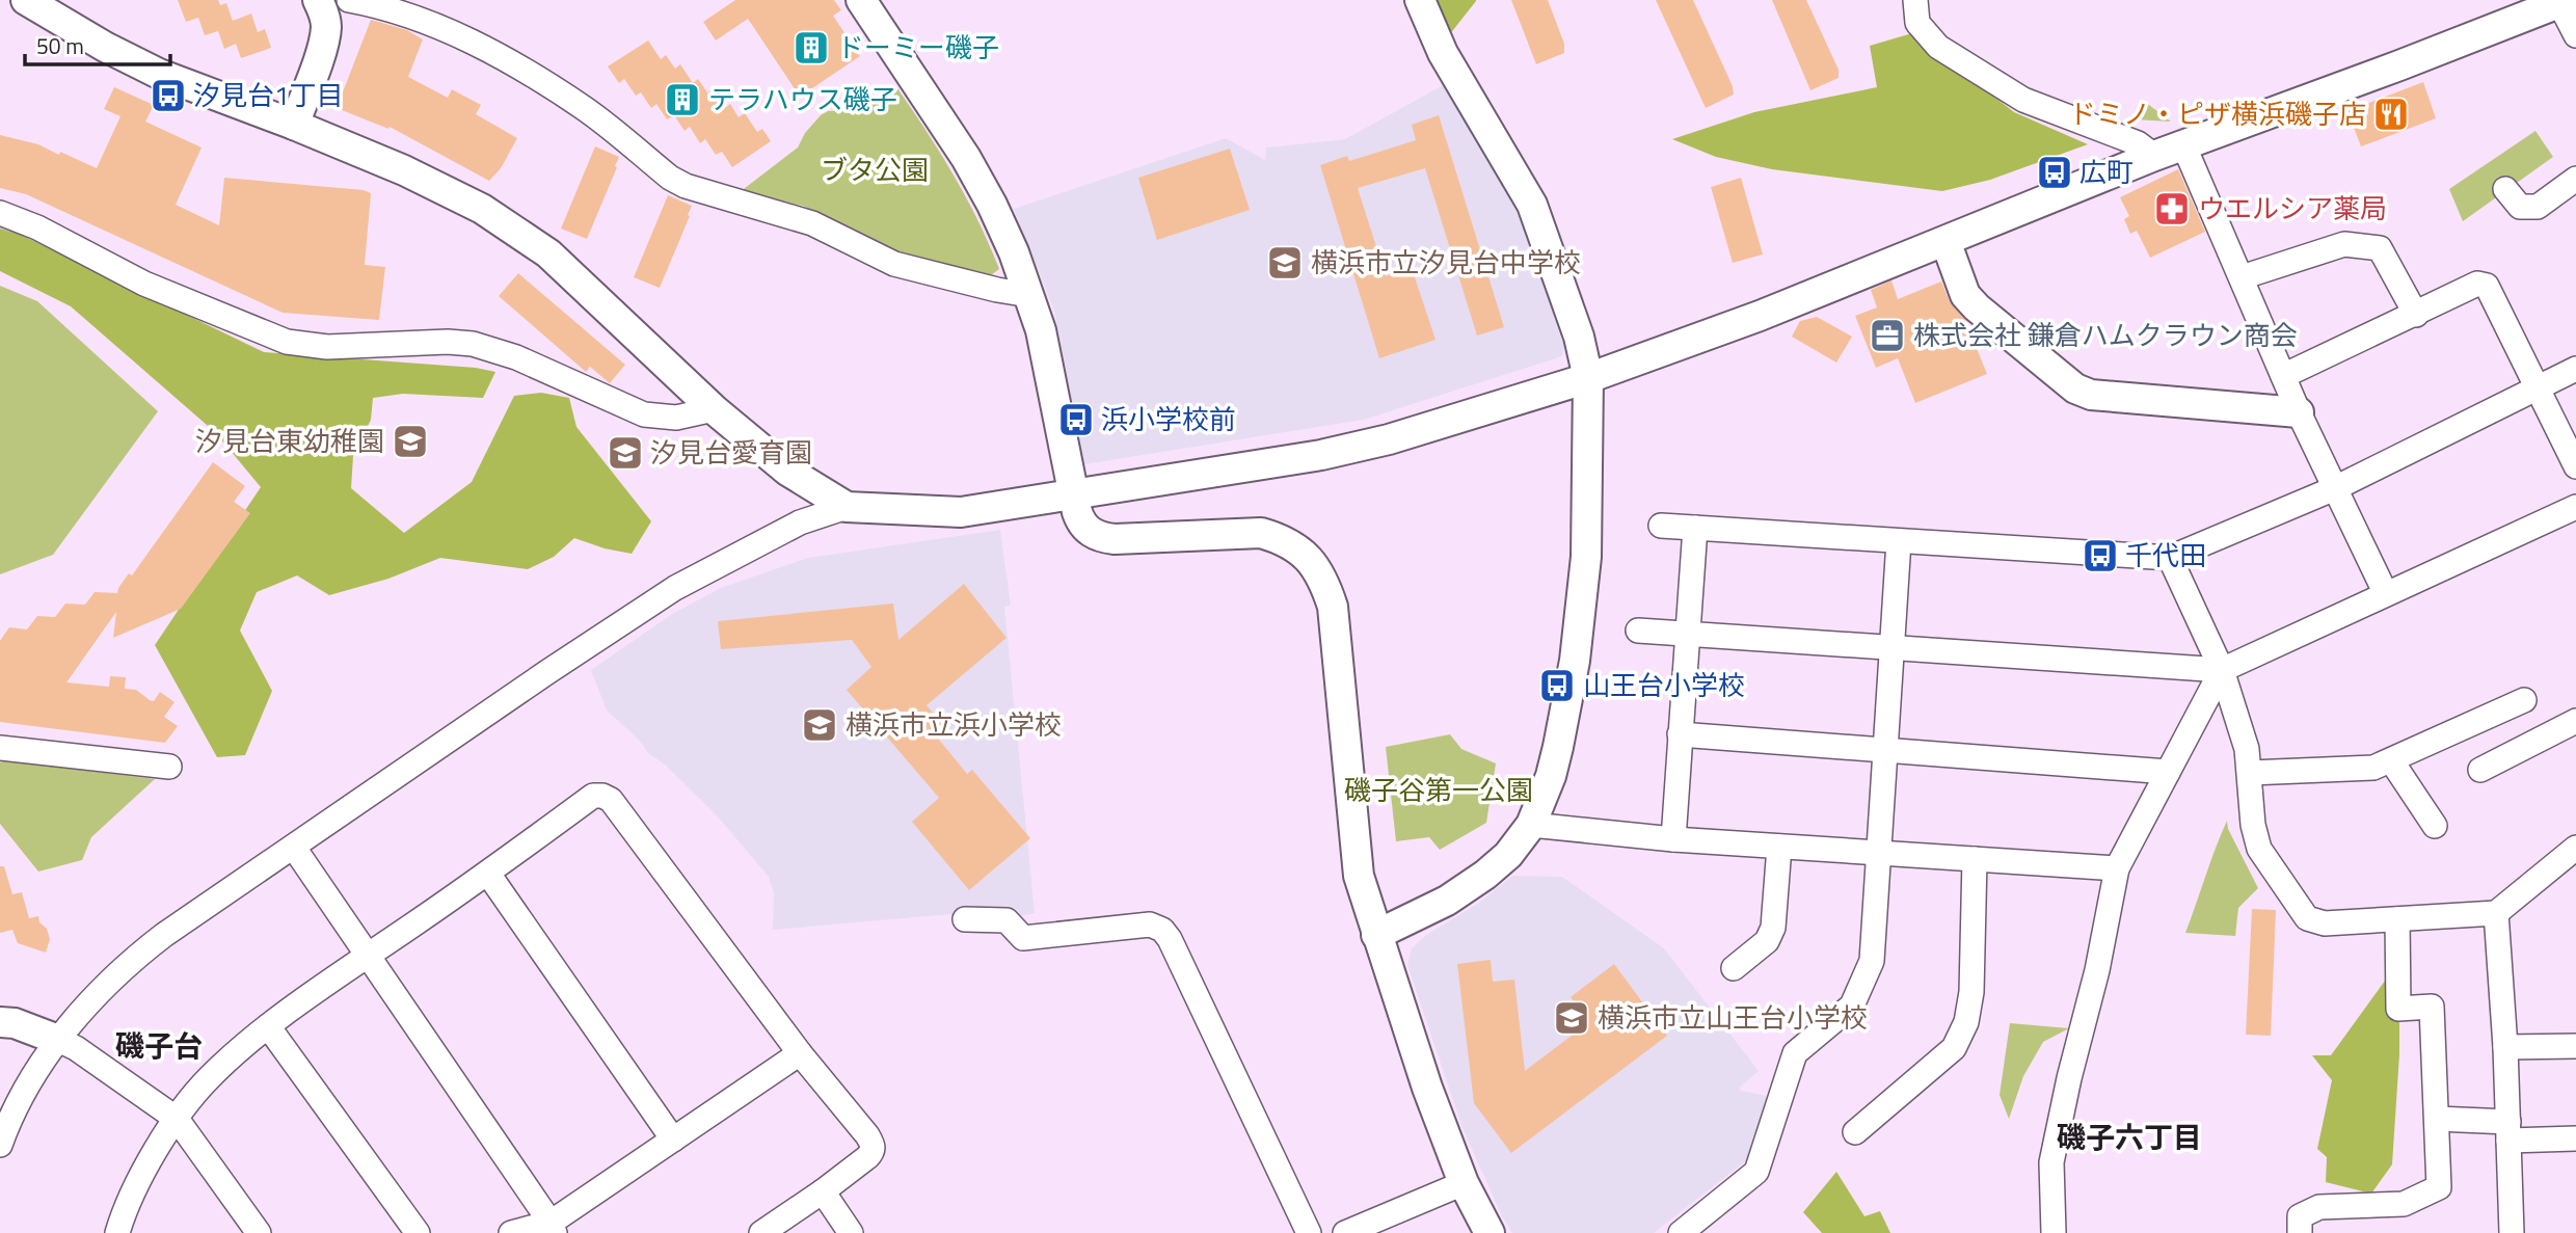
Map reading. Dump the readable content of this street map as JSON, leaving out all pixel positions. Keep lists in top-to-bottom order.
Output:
{
  "districts": ["磯子台", "磯子六丁目"],
  "parks": ["ブタ公園", "磯子谷第一公園"],
  "places": {
    "building": ["ドーミー磯子", "テラハウス磯子"],
    "bus stop": [
      "汐見台1丁目",
      "広町",
      "浜小学校前",
      "千代田",
      "山王台小学校"
    ],
    "restaurant": ["ドミノ・ピザ横浜磯子店"],
    "pharmacy": ["ウエルシア薬局"],
    "school or university": [
      "横浜市立汐見台中学校",
      "汐見台東幼稚園",
      "汐見台愛育園",
      "横浜市立浜小学校",
      "横浜市立山王台小学校"
    ],
    "office": ["株式会社 鎌倉ハムクラウン商会"]
  },
  "scale_bar": "50 m"
}
